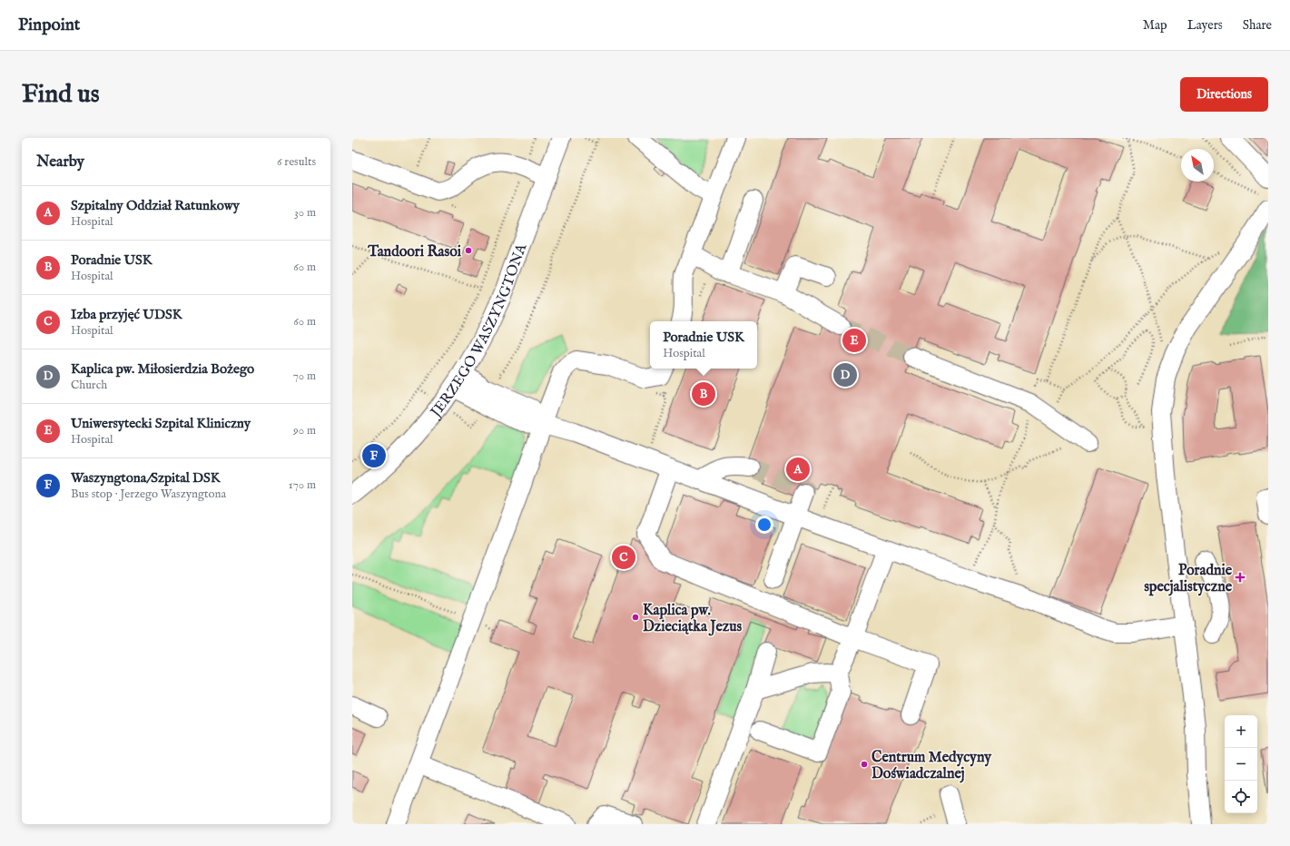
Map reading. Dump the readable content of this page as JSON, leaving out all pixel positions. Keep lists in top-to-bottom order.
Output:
{
  "streets": {
    "street": ["JERZEGO WASZYNGTONA"]
  },
  "places": {
    "other": ["Tandoori Rasoi", "Kaplica pw. Dzieciątka Jezus", "Centrum Medycyny Doświadczalnej"],
    "health": ["Poradnie specjalistyczne"]
  },
  "north": "top left",
  "page": {
    "header": "Pinpoint",
    "nav": ["Map", "Layers", "Share"],
    "buttons": "Directions",
    "title": "Find us",
    "heading": ["Nearby", "6 results"],
    "list": [
      {
        "mark": "A",
        "name": "Szpitalny Oddział Ratunkowy",
        "note": "Hospital",
        "value": "30 m"
      },
      {
        "mark": "B",
        "name": "Poradnie USK",
        "note": "Hospital",
        "value": "60 m"
      },
      {
        "mark": "C",
        "name": "Izba przyjęć UDSK",
        "note": "Hospital",
        "value": "60 m"
      },
      {
        "mark": "D",
        "name": "Kaplica pw. Miłosierdzia Bożego",
        "note": "Church",
        "value": "70 m"
      },
      {
        "mark": "E",
        "name": "Uniwersytecki Szpital Kliniczny",
        "note": "Hospital",
        "value": "90 m"
      },
      {
        "mark": "F",
        "name": "Waszyngtona/Szpital DSK",
        "note": "Bus stop · Jerzego Waszyngtona",
        "value": "170 m"
      }
    ],
    "popup": ["Poradnie USK", "Hospital"],
    "pins": [
      "E",
      "D",
      "B",
      "F",
      "A",
      "C"
    ],
    "map_buttons": ["+", "−"]
  }
}
